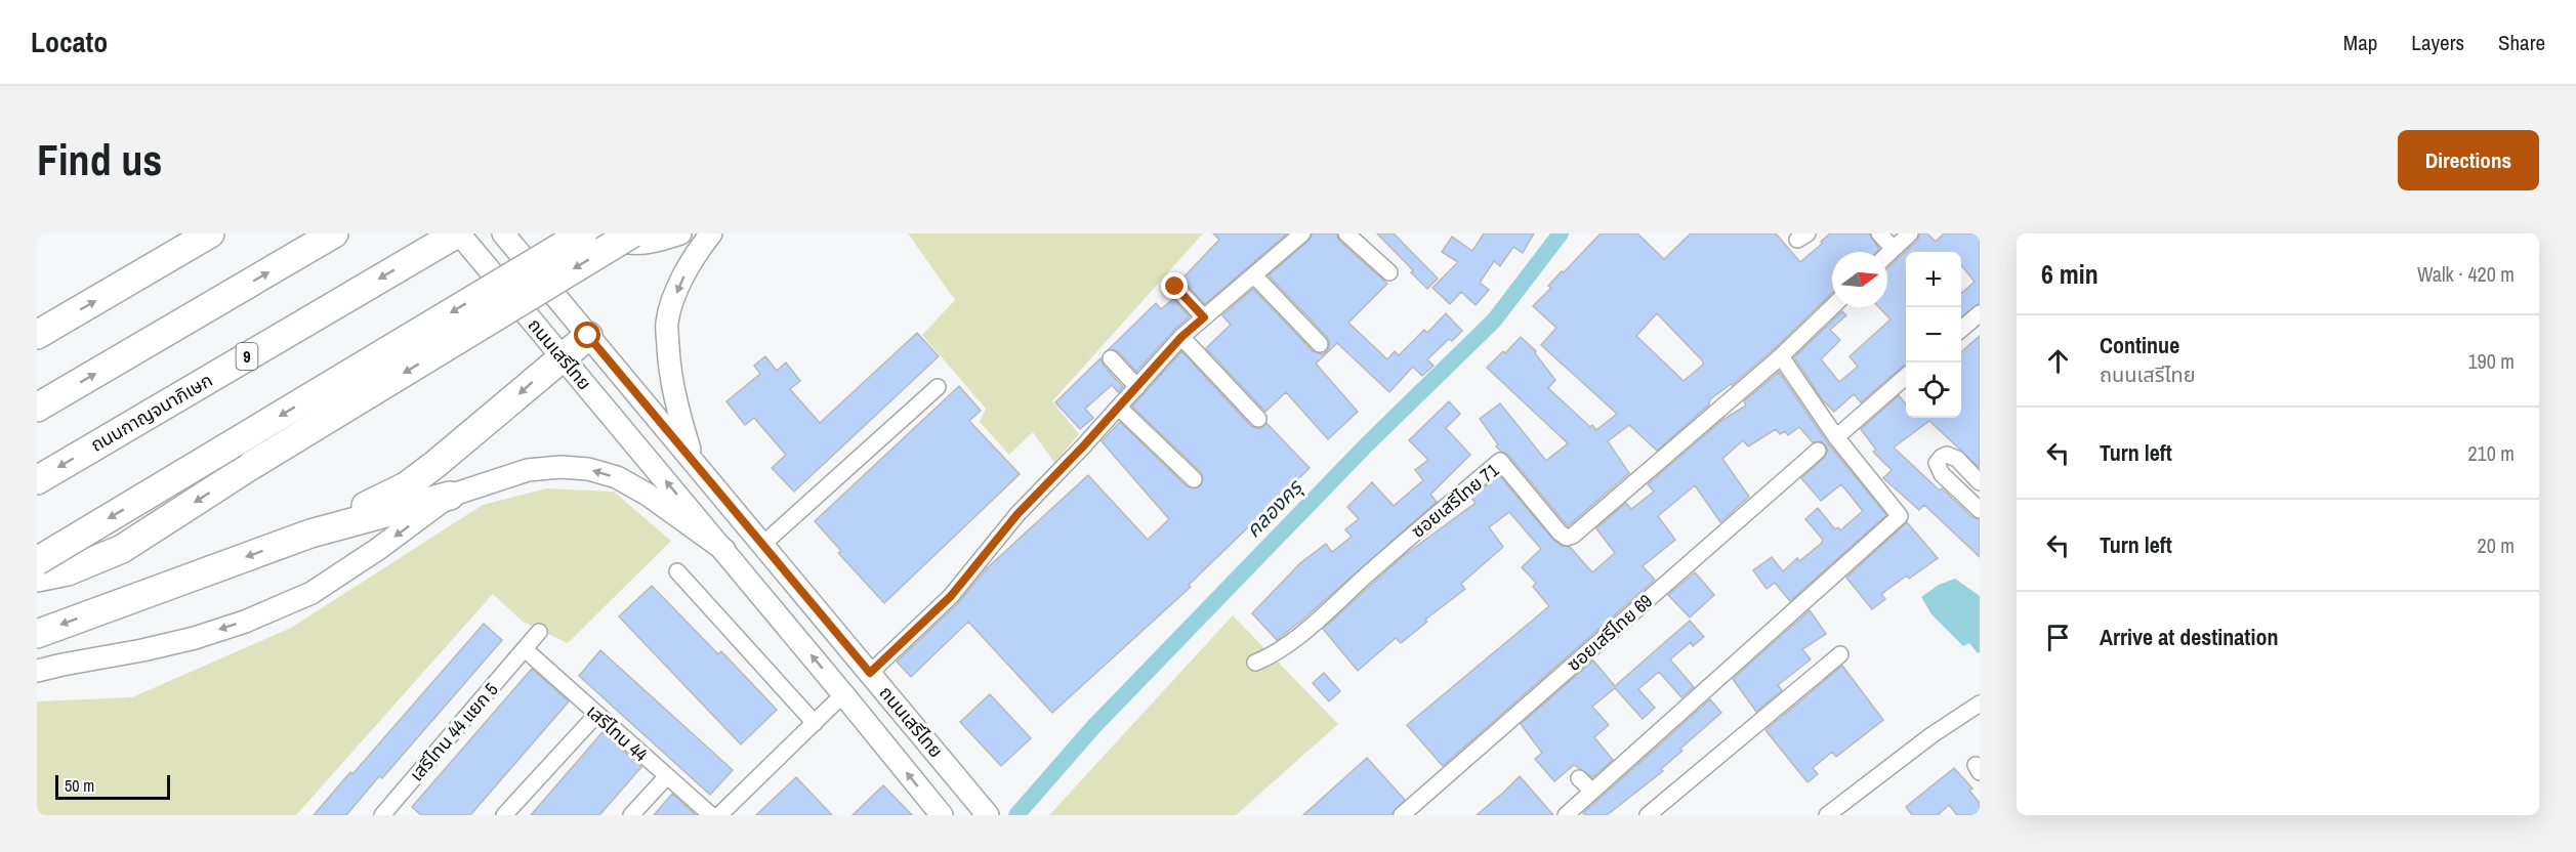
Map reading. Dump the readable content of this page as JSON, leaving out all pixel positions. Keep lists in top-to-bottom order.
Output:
{
  "streets": {
    "highway": ["9", "ถนนกาญจนาภิเษก"],
    "main road": ["ถนนเสรีไทย"],
    "street": [
      "ซอยเสรีไทย 71",
      "ซอยเสรีไทย 69",
      "เสรีไทน 44 แยก 5",
      "เสรีไทน 44"
    ]
  },
  "crossings": [
    ["ถนนเสรีไทย", "ถนนกาญจนาภิเษก"],
    ["เสรีไทน 44 แยก 5", "เสรีไทน 44"]
  ],
  "water": ["คลองครุ"],
  "scale_bar": "50 m",
  "north": "right",
  "page": {
    "header": "Locato",
    "nav": ["Map", "Layers", "Share"],
    "buttons": "Directions",
    "title": "Find us",
    "heading": ["6 min", "Walk · 420 m"],
    "map_buttons": ["+", "−"],
    "list": [
      ["Continue", "ถนนเสรีไทย", "190 m"],
      ["Turn left", "210 m"],
      ["Turn left", "20 m"],
      "Arrive at destination"
    ],
    "scale": "50 m"
  }
}
